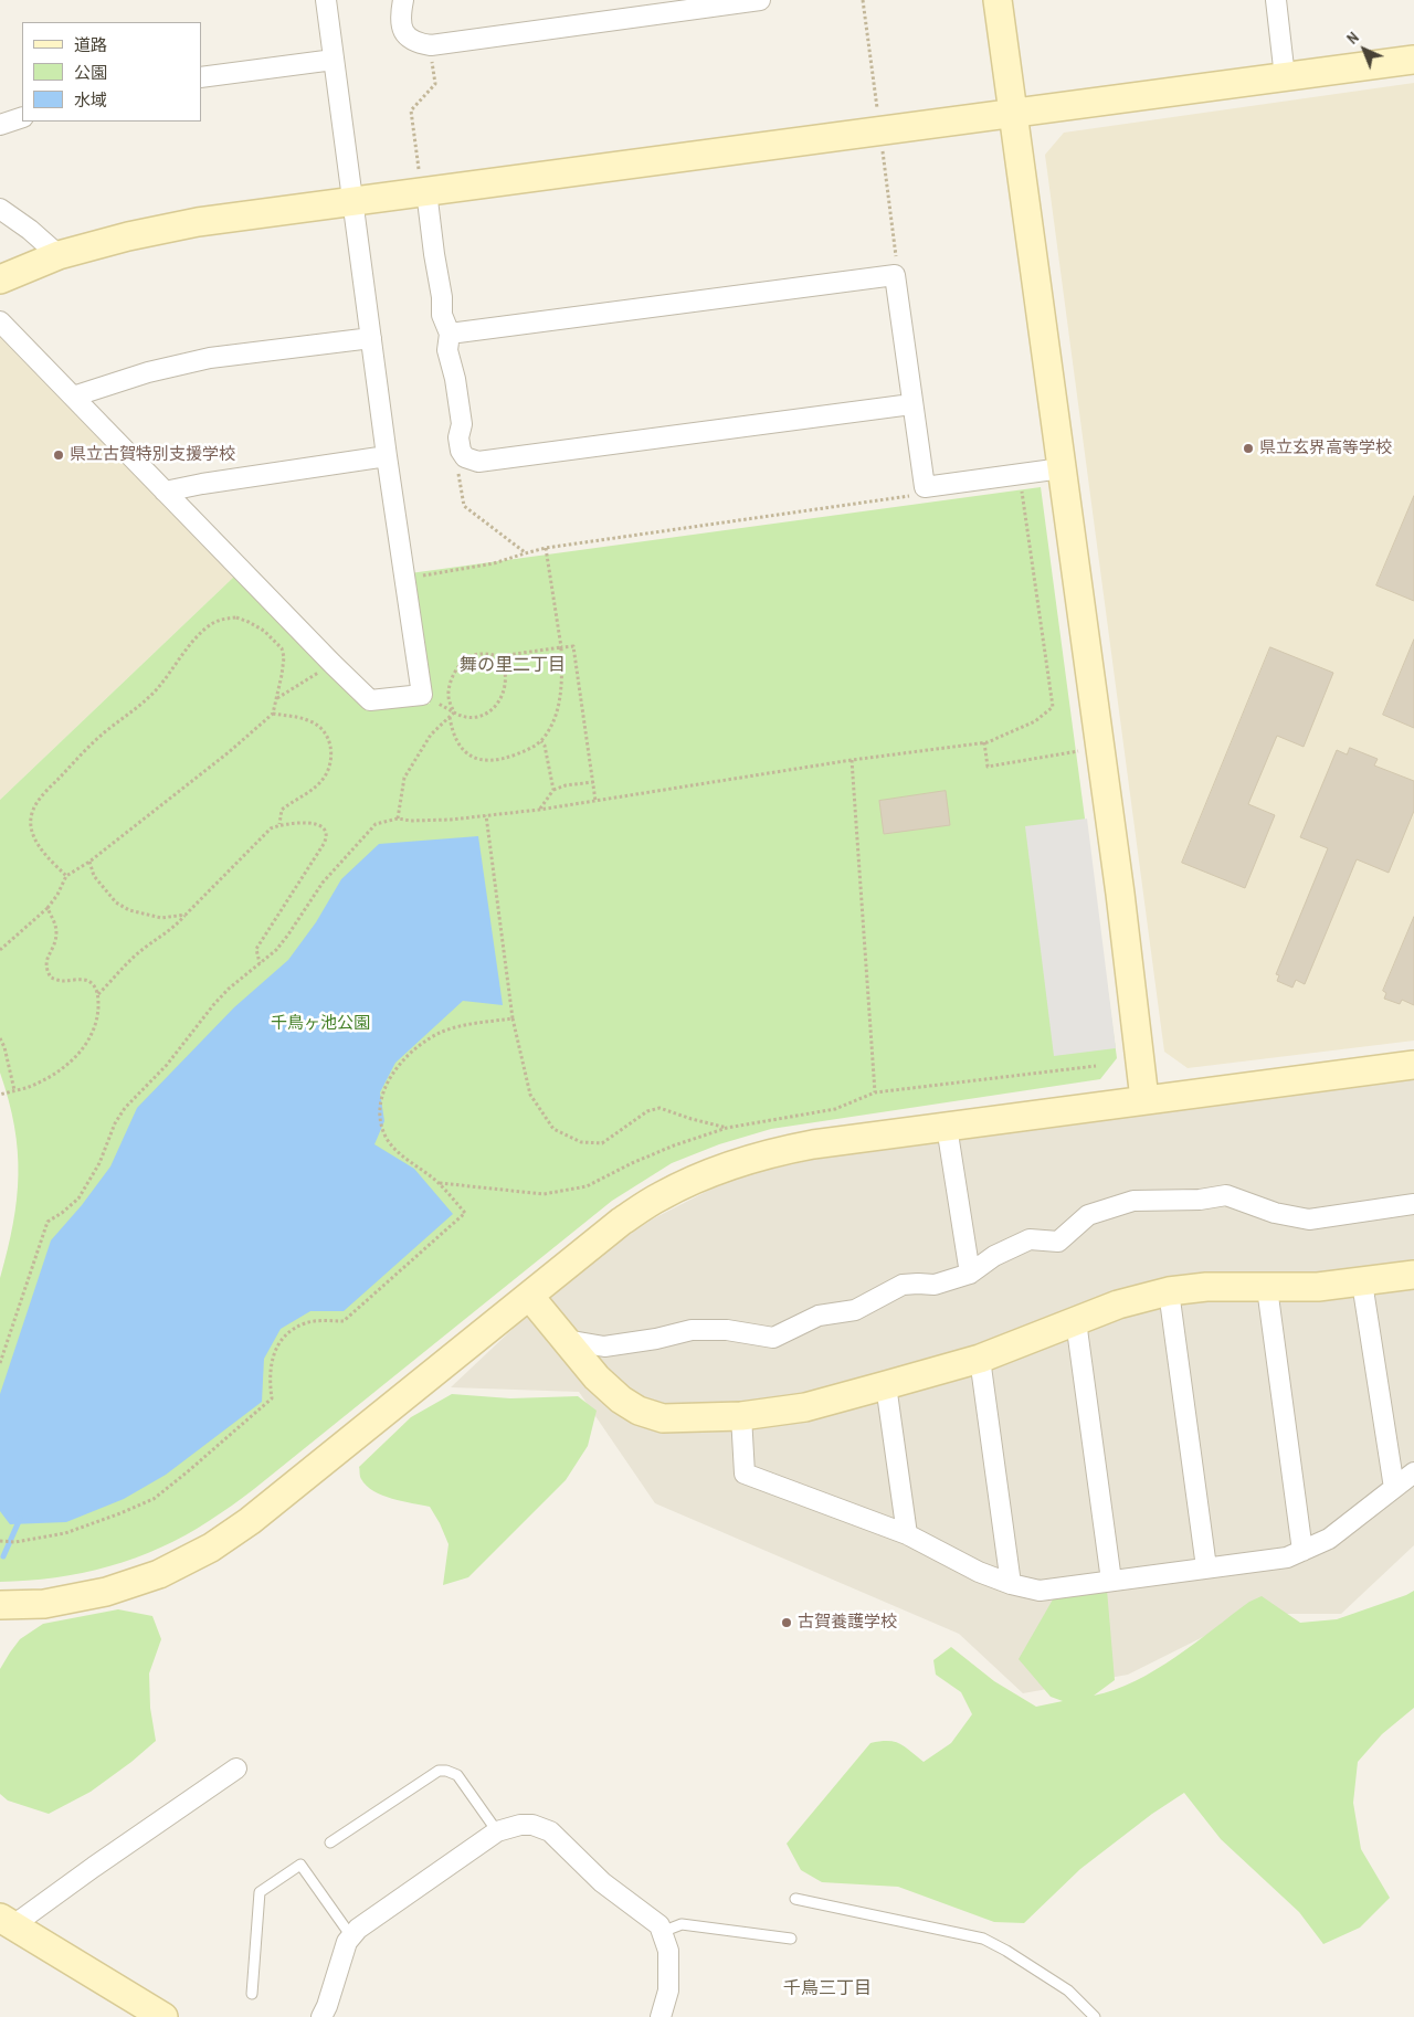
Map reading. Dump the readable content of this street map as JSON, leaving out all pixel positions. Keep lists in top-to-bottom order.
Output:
{
  "districts": ["舞の里二丁目", "千鳥三丁目"],
  "parks": ["千鳥ヶ池公園"],
  "places": ["県立玄界高等学校", "県立古賀特別支援学校", "古賀養護学校"],
  "legend": ["道路", "公園", "水域"],
  "north": "top left"
}
